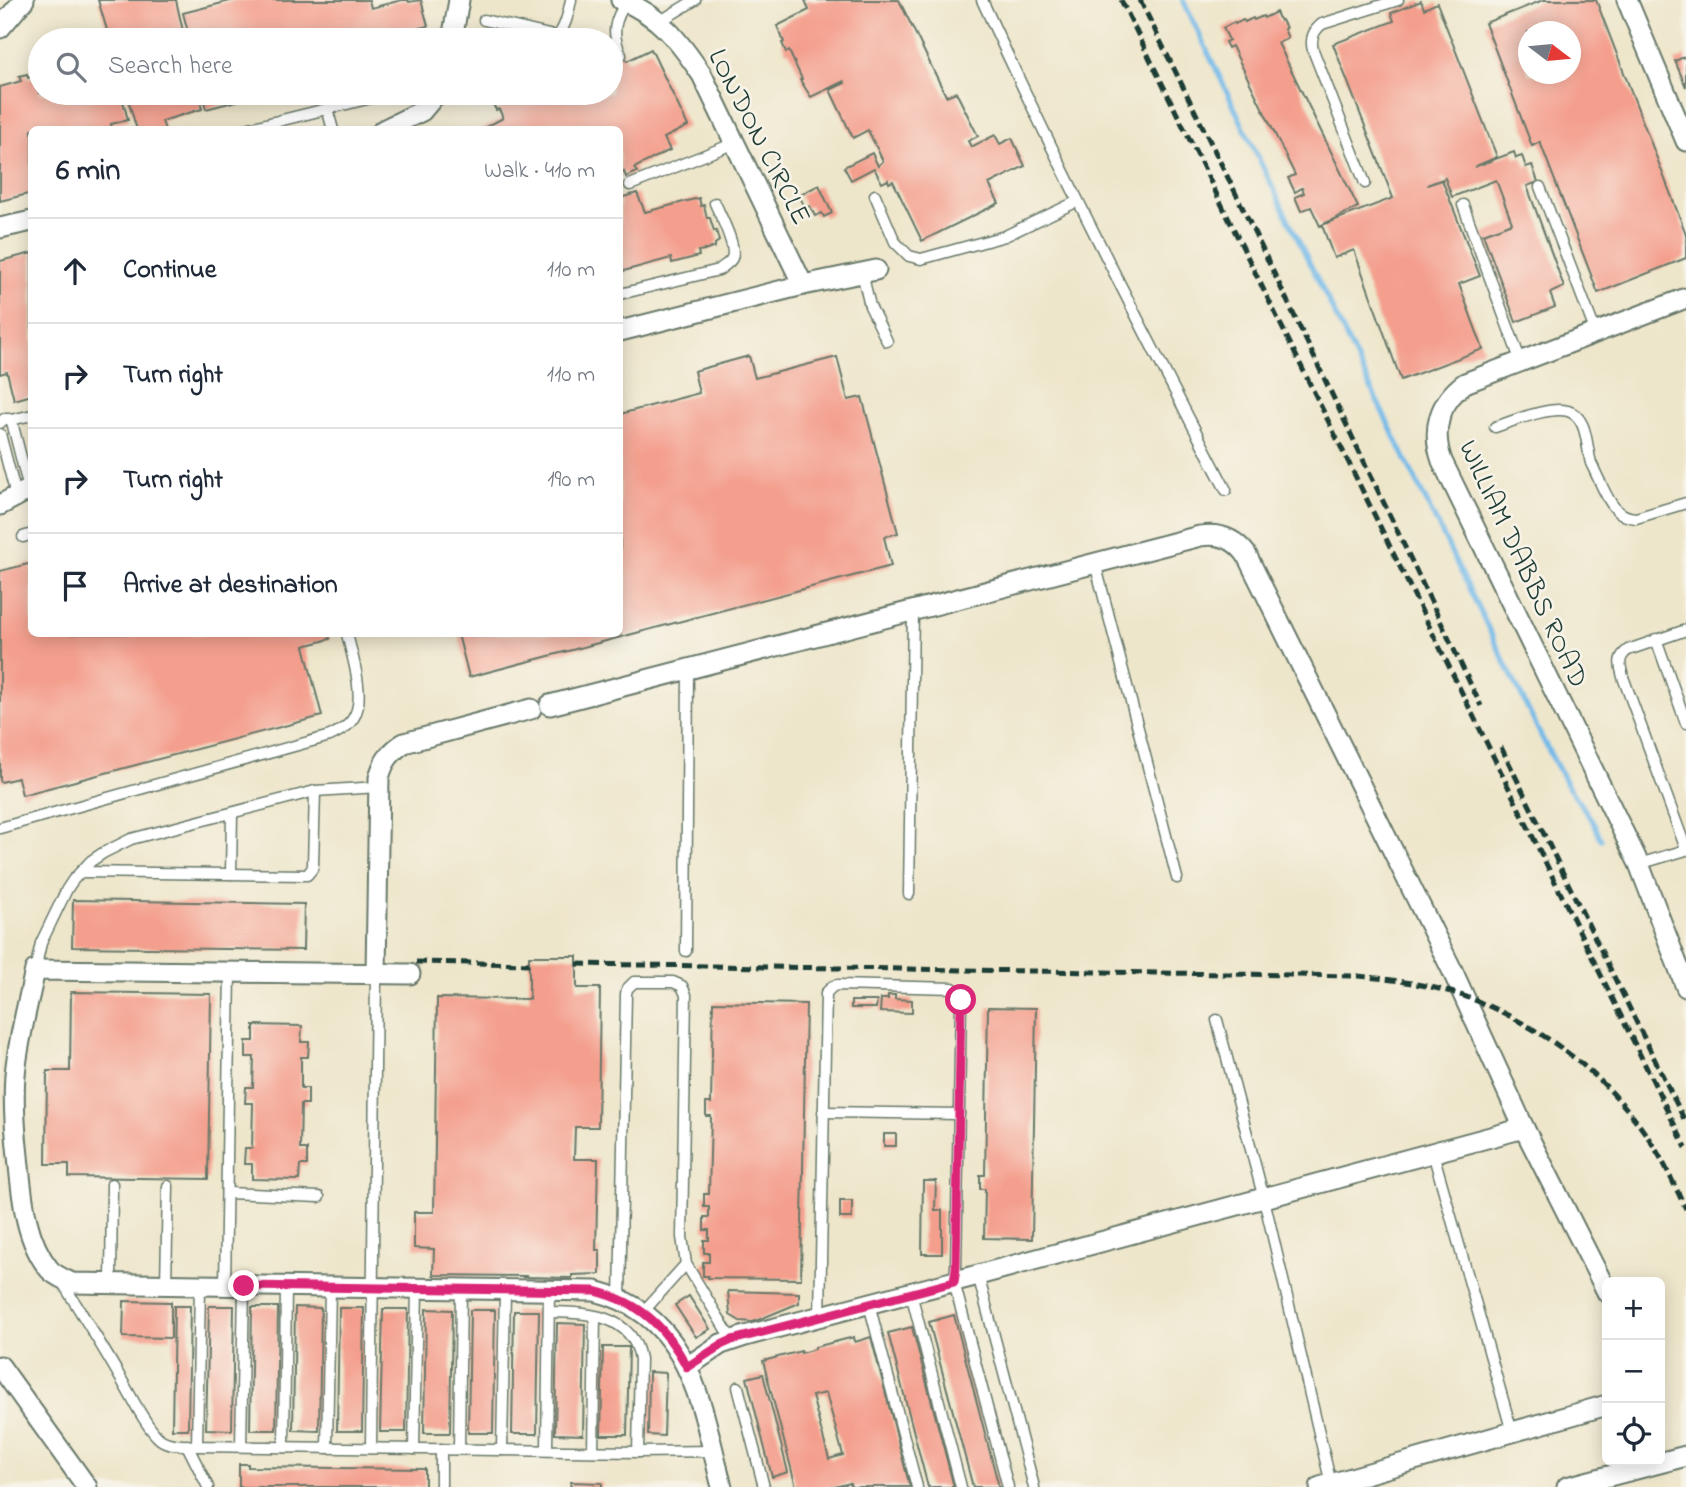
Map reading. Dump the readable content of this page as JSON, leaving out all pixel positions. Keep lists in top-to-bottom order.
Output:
{
  "streets": {
    "street": ["LONDON CIRCLE", "WILLIAM DABBS ROAD"]
  },
  "north": "right",
  "page": {
    "search": "Search here",
    "heading": ["6 min", "Walk · 410 m"],
    "list": [
      ["Continue", "110 m"],
      ["Turn right", "110 m"],
      ["Turn right", "190 m"],
      "Arrive at destination"
    ],
    "map_buttons": ["+", "−"]
  }
}
